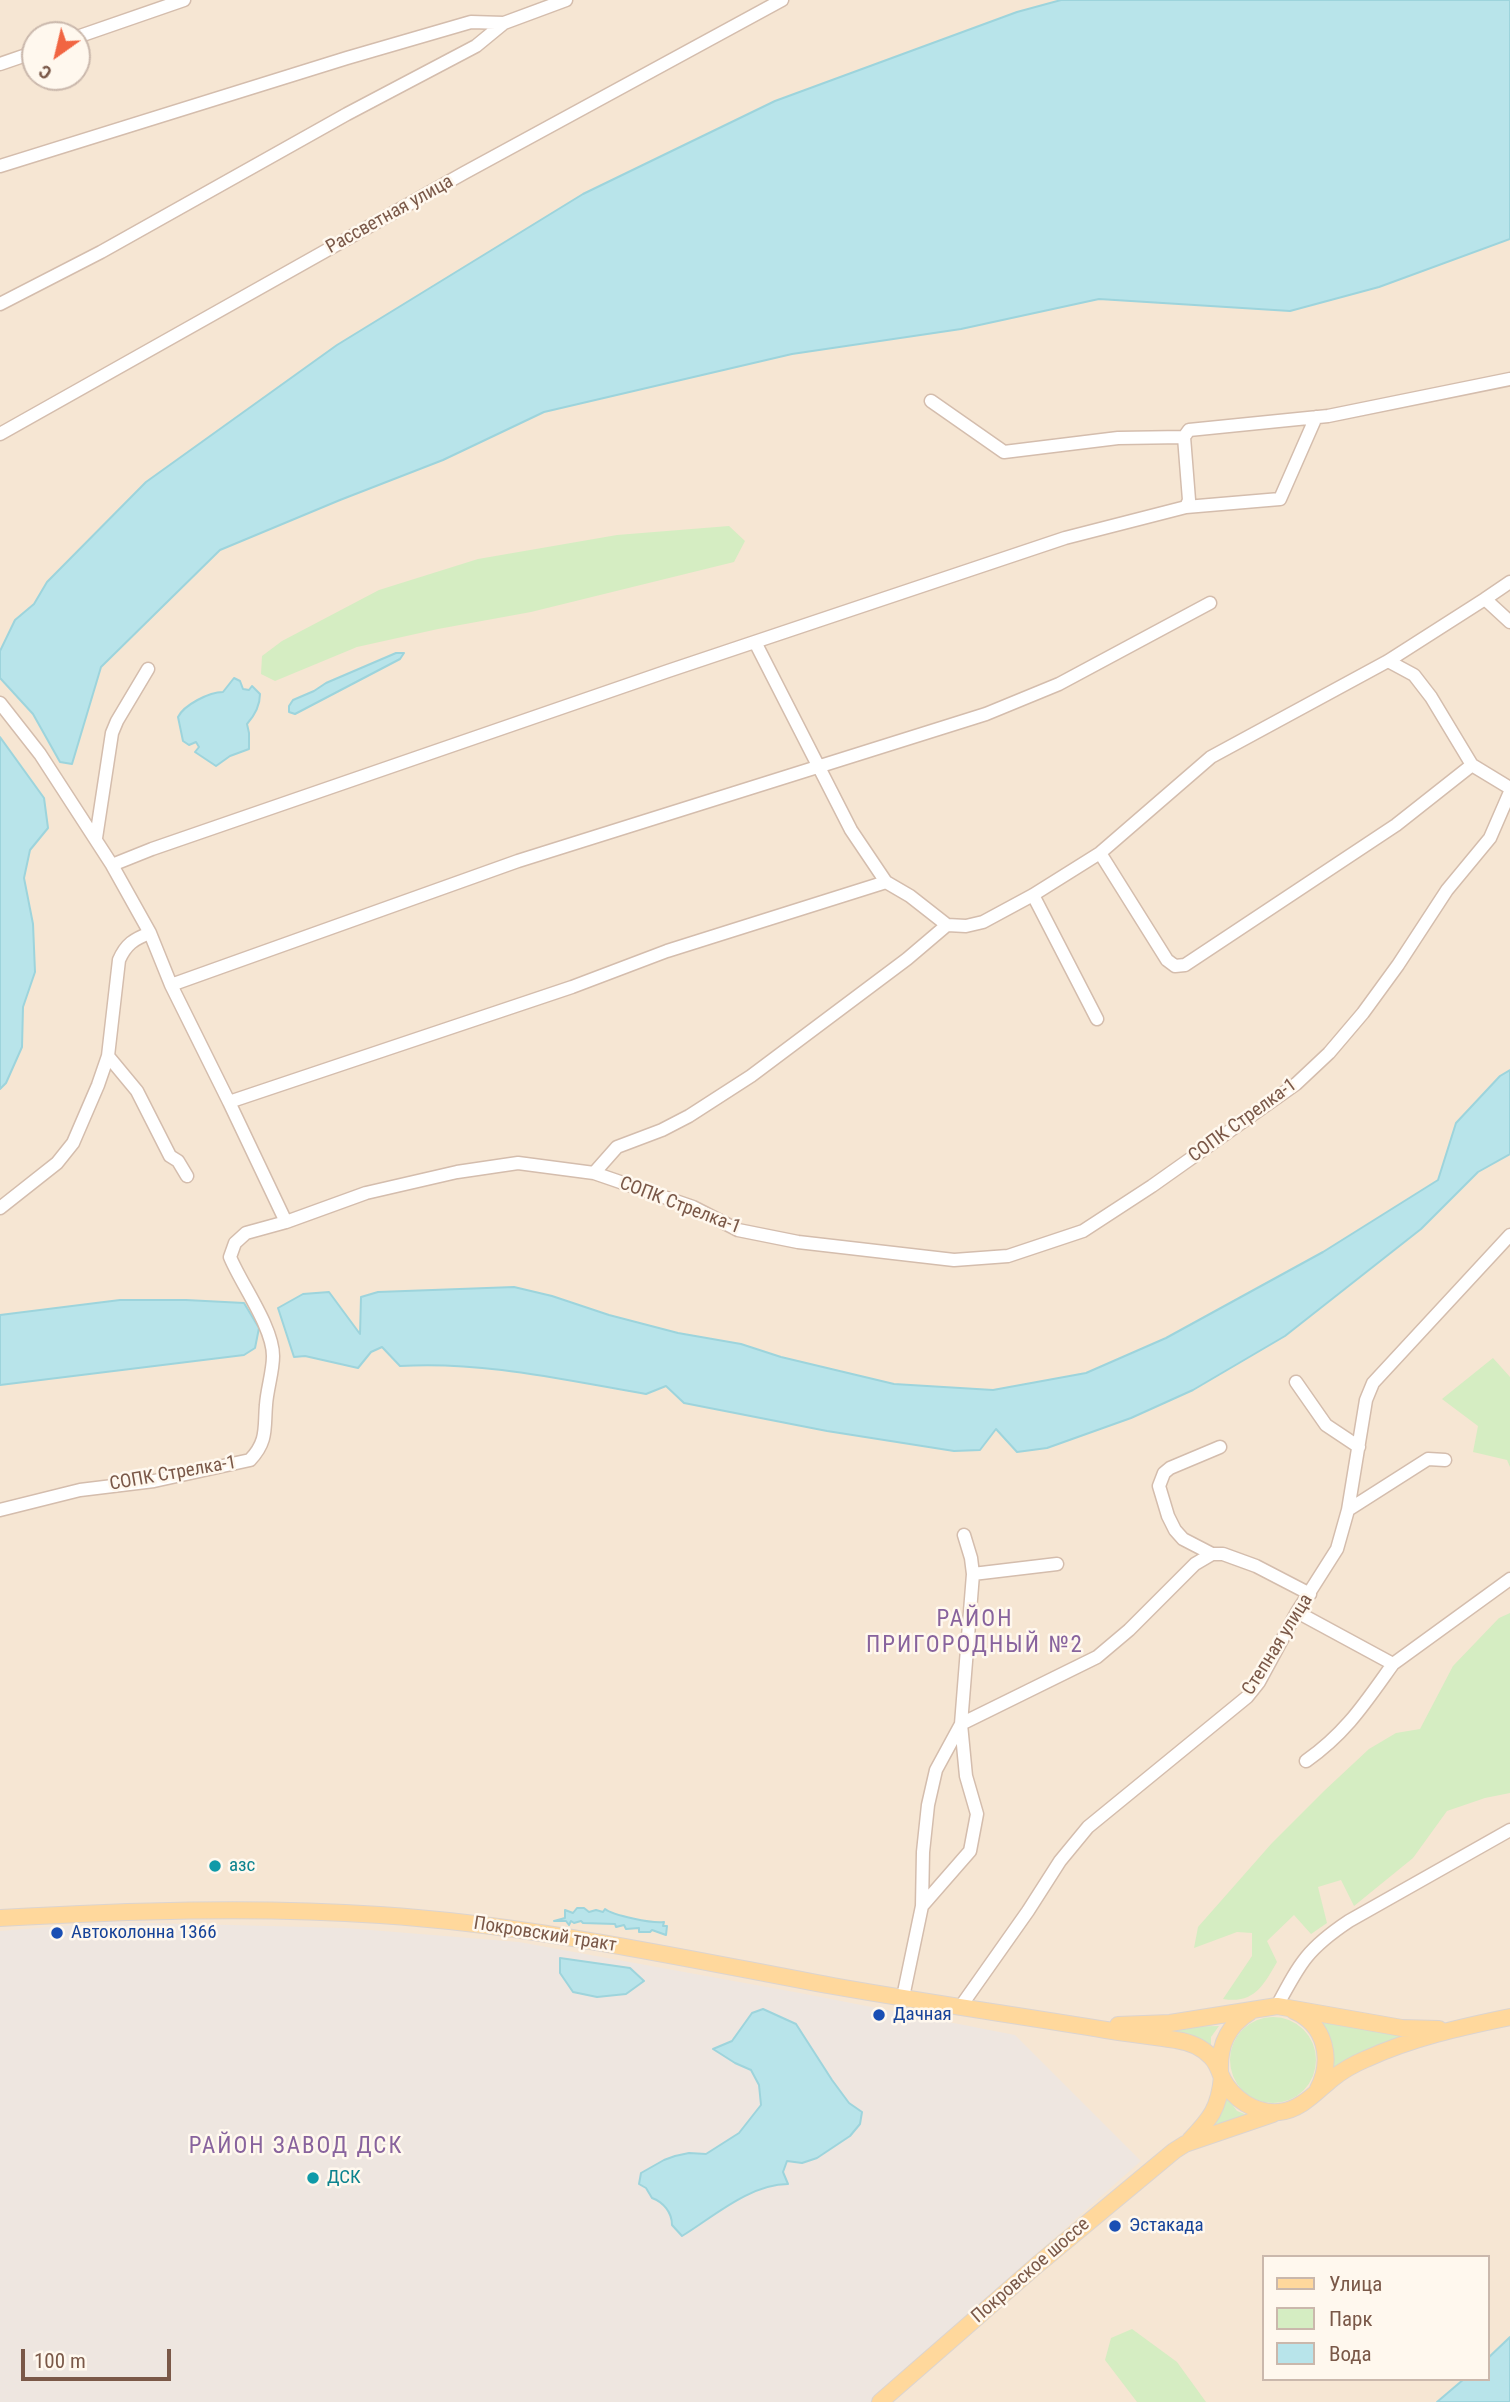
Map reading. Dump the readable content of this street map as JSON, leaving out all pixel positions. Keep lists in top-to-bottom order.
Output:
{
  "streets": {
    "main road": ["Покровский тракт", "Покровское шоссе"],
    "street": ["Рассветная улица", "СОПК Стрелка-1", "Степная улица"]
  },
  "crossings": [
    ["Степная улица", "Покровский тракт"]
  ],
  "districts": ["РАЙОН ПРИГОРОДНЫЙ №2", "РАЙОН ЗАВОД ДСК"],
  "places": [
    "азс",
    "Автоколонна 1366",
    "Дачная",
    "ДСК",
    "Эстакада"
  ],
  "legend": ["Улица", "Парк", "Вода"],
  "scale_bar": "100 m",
  "north": "bottom left"
}
